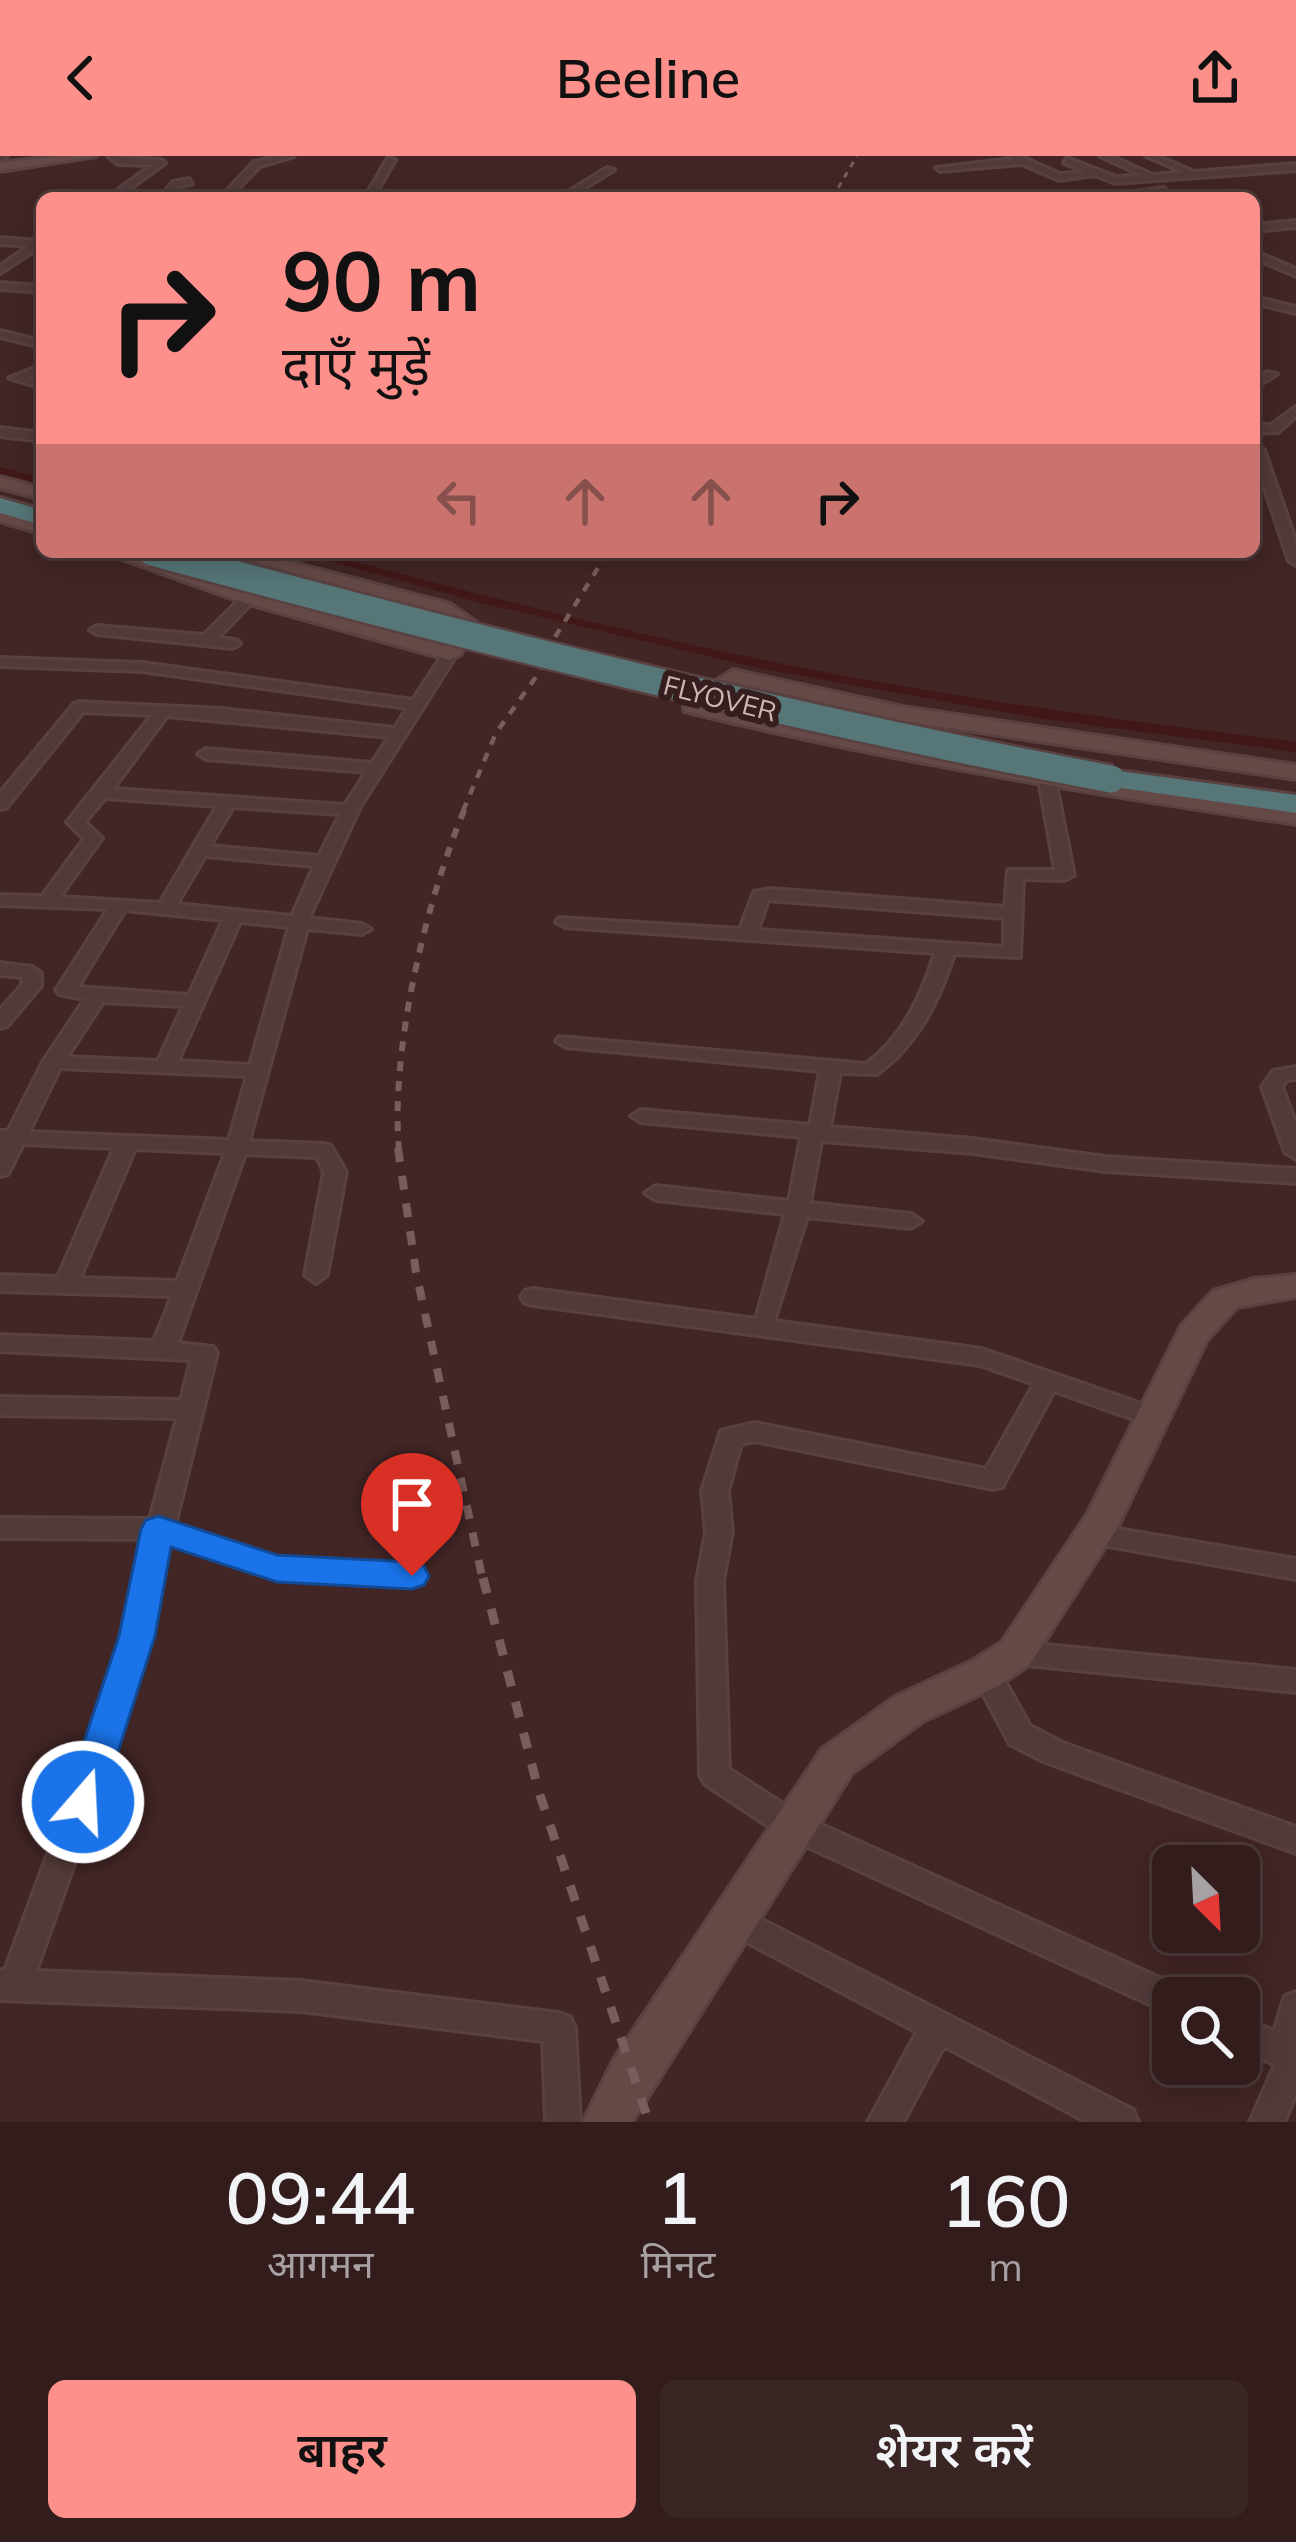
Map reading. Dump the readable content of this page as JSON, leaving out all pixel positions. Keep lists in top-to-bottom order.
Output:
{
  "streets": {
    "highway": ["FLYOVER"]
  },
  "north": "bottom right",
  "page": {
    "header": "Beeline",
    "turn": ["90 m", "दाएँ मुड़ें"],
    "eta": [
      "09:44",
      "आगमन",
      "1",
      "मिनट",
      "160",
      "m"
    ],
    "buttons": ["बाहर", "शेयर करें"]
  }
}
